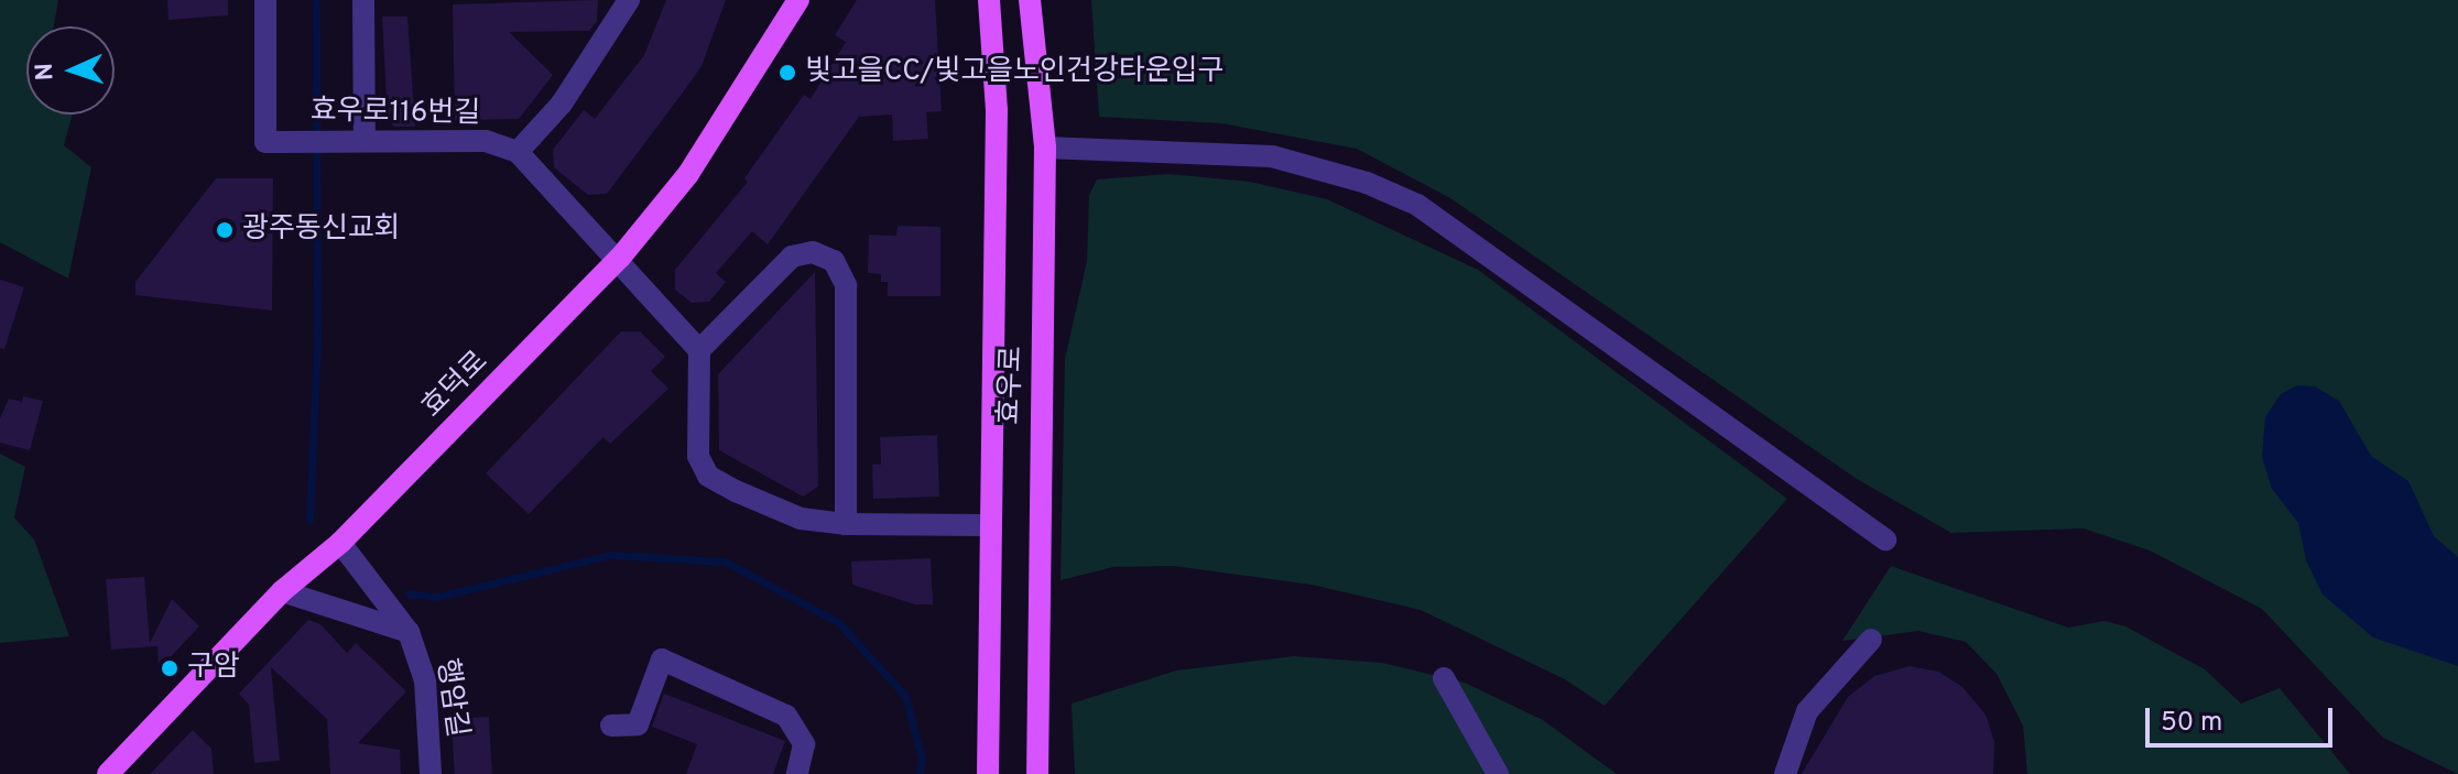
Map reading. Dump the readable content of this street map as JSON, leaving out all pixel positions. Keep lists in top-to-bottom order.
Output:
{
  "streets": {
    "main road": ["효덕로", "효우로"],
    "street": ["효우로116번길", "행암길"]
  },
  "crossings": [
    ["효우로116번길", "효덕로"],
    ["효덕로", "행암길"]
  ],
  "places": ["빛고을CC/빛고을노인건강타운입구", "광주동신교회", "구암"],
  "scale_bar": "50 m",
  "north": "left"
}
